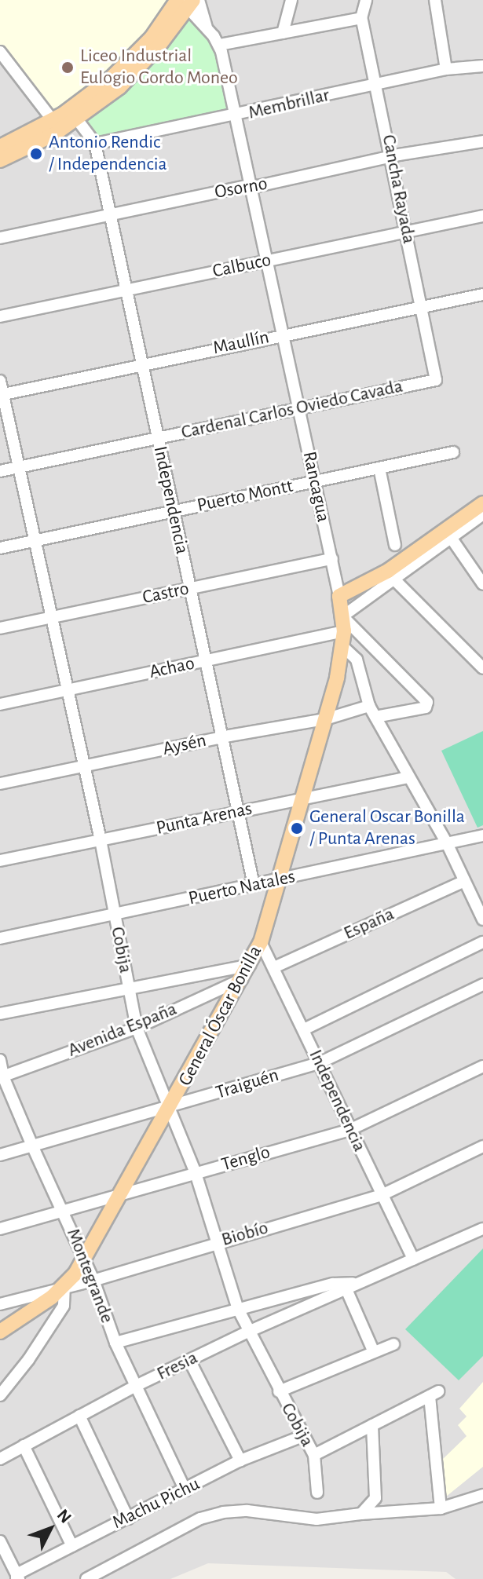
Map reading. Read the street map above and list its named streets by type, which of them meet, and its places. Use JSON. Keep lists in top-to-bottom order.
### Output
{
  "streets": {
    "main road": ["Rancagua", "General Óscar Bonilla"],
    "street": [
      "Membrillar",
      "Osorno",
      "Cancha Rayada",
      "Calbuco",
      "Maullín",
      "Cardenal Carlos Oviedo Cavada",
      "Puerto Montt",
      "Independencia",
      "Castro",
      "Achao",
      "Aysén",
      "Punta Arenas",
      "Puerto Natales",
      "España",
      "Cobija",
      "Avenida España",
      "Traiguén",
      "Tenglo",
      "Biobío",
      "Montegrande",
      "Fresia",
      "Machu Pichu"
    ]
  },
  "crossings": [
    ["Membrillar", "Cancha Rayada"],
    ["Membrillar", "Rancagua"],
    ["Membrillar", "Independencia"],
    ["Osorno", "Cancha Rayada"],
    ["Osorno", "Rancagua"],
    ["Osorno", "Independencia"],
    ["Cancha Rayada", "Calbuco"],
    ["Cancha Rayada", "Maullín"],
    ["Cancha Rayada", "Cardenal Carlos Oviedo Cavada"],
    ["Calbuco", "Rancagua"],
    ["Calbuco", "Independencia"],
    ["Maullín", "Rancagua"],
    ["Maullín", "Independencia"],
    ["Maullín", "Cobija"],
    ["Cardenal Carlos Oviedo Cavada", "Rancagua"],
    ["Cardenal Carlos Oviedo Cavada", "Independencia"],
    ["Cardenal Carlos Oviedo Cavada", "Cobija"],
    ["Rancagua", "Puerto Montt"],
    ["Rancagua", "Castro"],
    ["Rancagua", "Achao"],
    ["Rancagua", "Aysén"],
    ["Rancagua", "Punta Arenas"],
    ["Rancagua", "Puerto Natales"],
    ["Rancagua", "España"],
    ["Rancagua", "General Óscar Bonilla"],
    ["Puerto Montt", "Independencia"],
    ["Puerto Montt", "Cobija"],
    ["Independencia", "Castro"],
    ["Independencia", "Achao"],
    ["Independencia", "Aysén"],
    ["Independencia", "Punta Arenas"],
    ["Independencia", "Puerto Natales"],
    ["Independencia", "España"],
    ["Independencia", "General Óscar Bonilla"],
    ["Independencia", "Traiguén"],
    ["Independencia", "Tenglo"],
    ["Independencia", "Biobío"],
    ["Independencia", "Fresia"],
    ["Castro", "Cobija"],
    ["Achao", "Aysén"],
    ["Achao", "Cobija"],
    ["Achao", "General Óscar Bonilla"],
    ["Aysén", "Cobija"],
    ["Aysén", "General Óscar Bonilla"],
    ["Punta Arenas", "Cobija"],
    ["Punta Arenas", "General Óscar Bonilla"],
    ["Puerto Natales", "Cobija"],
    ["Puerto Natales", "General Óscar Bonilla"],
    ["Cobija", "General Óscar Bonilla"],
    ["Cobija", "Avenida España"],
    ["Cobija", "Traiguén"],
    ["Cobija", "Tenglo"],
    ["Cobija", "Biobío"],
    ["Cobija", "Fresia"],
    ["Cobija", "Machu Pichu"],
    ["General Óscar Bonilla", "Avenida España"],
    ["General Óscar Bonilla", "Traiguén"],
    ["General Óscar Bonilla", "Tenglo"],
    ["General Óscar Bonilla", "Biobío"],
    ["General Óscar Bonilla", "Montegrande"],
    ["Avenida España", "Montegrande"],
    ["Traiguén", "Montegrande"],
    ["Tenglo", "Montegrande"],
    ["Biobío", "Montegrande"],
    ["Montegrande", "Fresia"],
    ["Montegrande", "Machu Pichu"]
  ],
  "places": ["Liceo Industrial Eulogio Gordo Moneo", "Antonio Rendic / Independencia", "General Oscar Bonilla / Punta Arenas"],
  "north": "top right"
}
